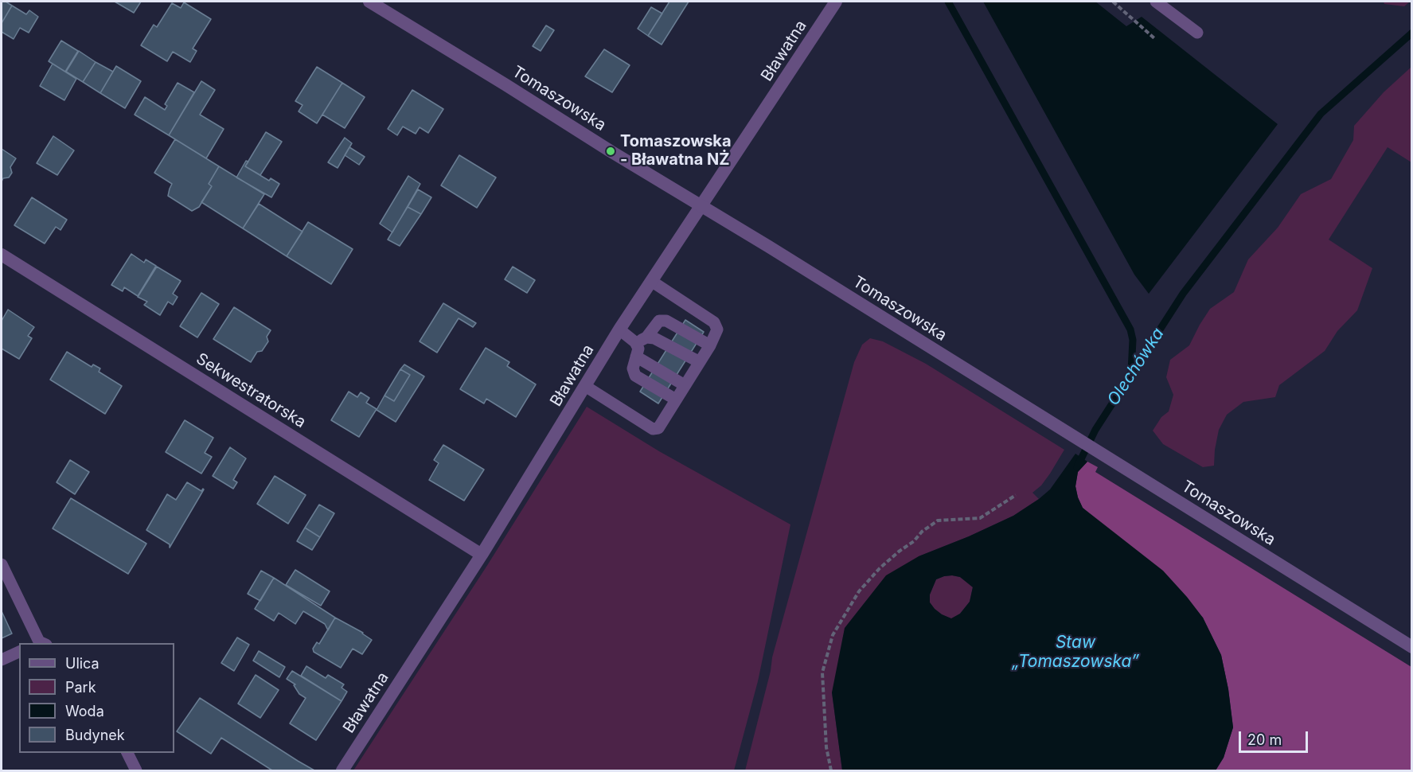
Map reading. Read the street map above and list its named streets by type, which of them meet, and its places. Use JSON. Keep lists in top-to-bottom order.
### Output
{
  "streets": {
    "street": ["Bławatna", "Tomaszowska", "Sekwestratorska"]
  },
  "crossings": [
    ["Bławatna", "Tomaszowska"],
    ["Bławatna", "Sekwestratorska"]
  ],
  "water": ["Olechówka", "Staw „Tomaszowska”"],
  "places": ["Tomaszowska - Bławatna NŻ"],
  "legend": [
    "Ulica",
    "Park",
    "Woda",
    "Budynek"
  ],
  "scale_bar": "20 m"
}
